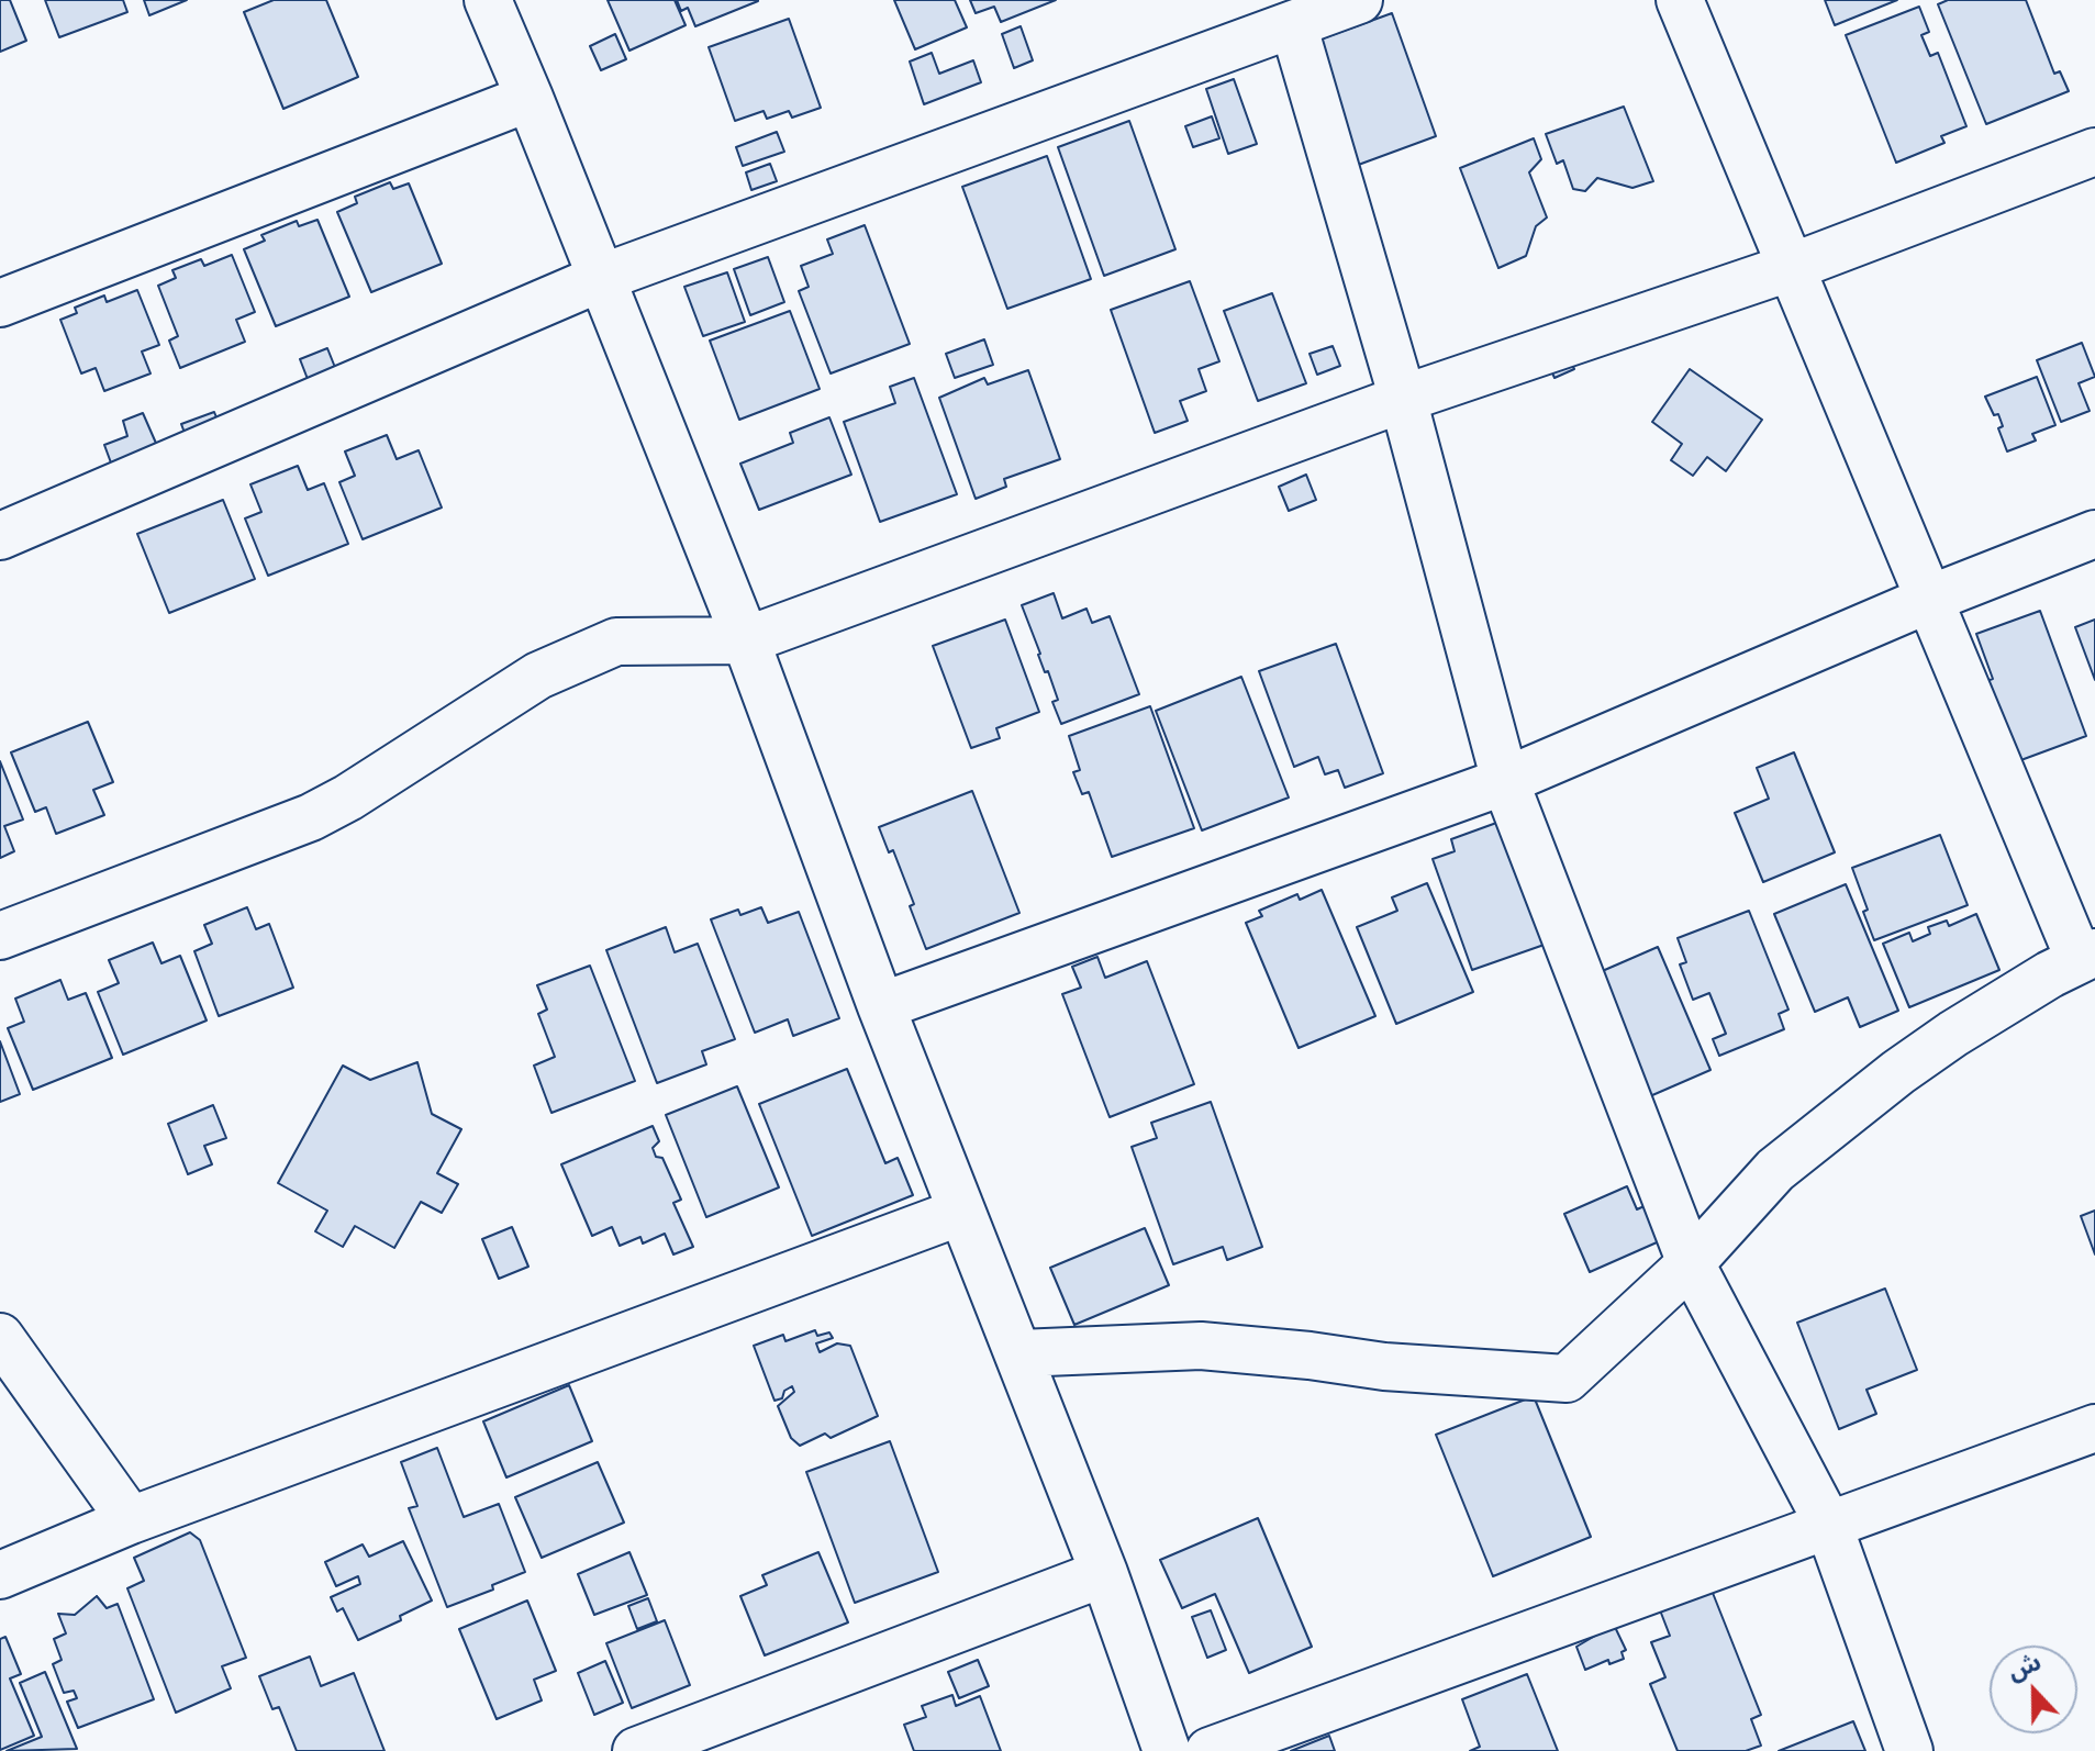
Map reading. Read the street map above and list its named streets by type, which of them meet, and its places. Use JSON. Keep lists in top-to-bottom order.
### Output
{
  "north": "top"
}
